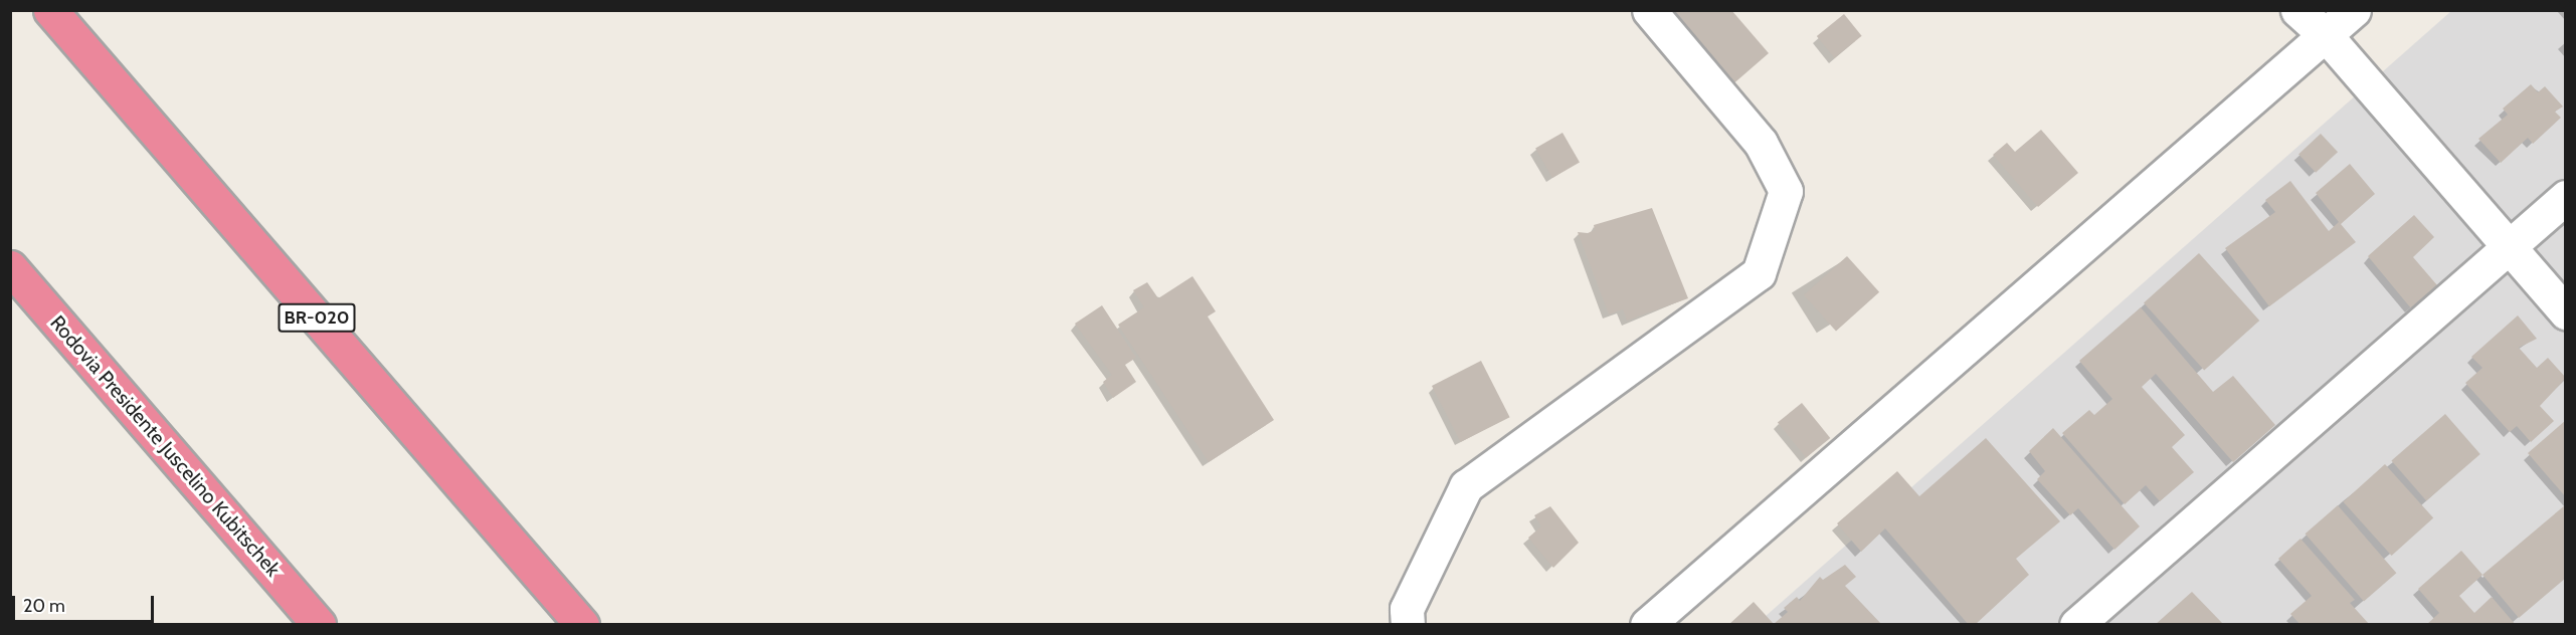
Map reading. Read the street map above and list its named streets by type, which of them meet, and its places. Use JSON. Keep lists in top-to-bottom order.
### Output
{
  "streets": {
    "highway": ["BR-020", "Rodovia Presidente Juscelino Kubitschek"]
  },
  "scale_bar": "20 m"
}
